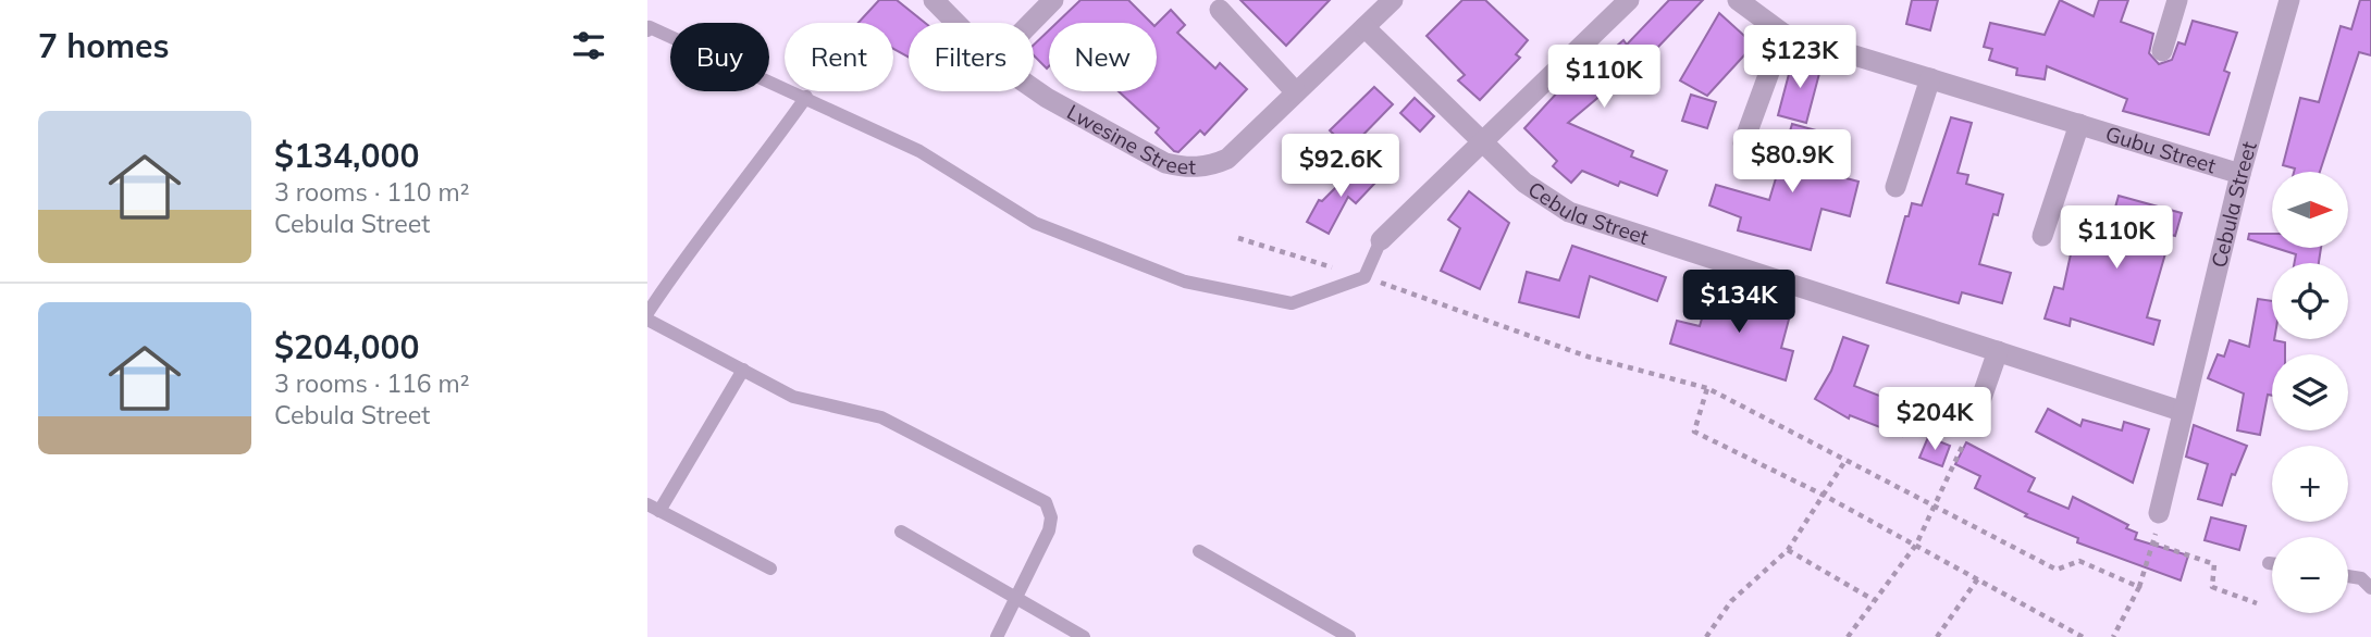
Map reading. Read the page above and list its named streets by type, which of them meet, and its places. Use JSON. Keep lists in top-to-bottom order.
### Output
{
  "streets": {
    "street": ["Lwesine Street", "Gubu Street", "Cebula Street"]
  },
  "crossings": [
    ["Lwesine Street", "Cebula Street"],
    ["Gubu Street", "Cebula Street"]
  ],
  "north": "right",
  "page": {
    "heading": "7 homes",
    "chip": [
      "Buy",
      "Rent",
      "Filters",
      "New"
    ],
    "price": [
      "$123K",
      "$110K",
      "$80.9K",
      "$92.6K",
      "$110K",
      "$134K",
      "$204K"
    ],
    "list": [
      {
        "name": "$134,000",
        "note": "3 rooms · 110 m² · Cebula Street"
      },
      {
        "name": "$204,000",
        "note": "3 rooms · 116 m² · Cebula Street"
      }
    ],
    "map_buttons": ["+", "−"]
  }
}
